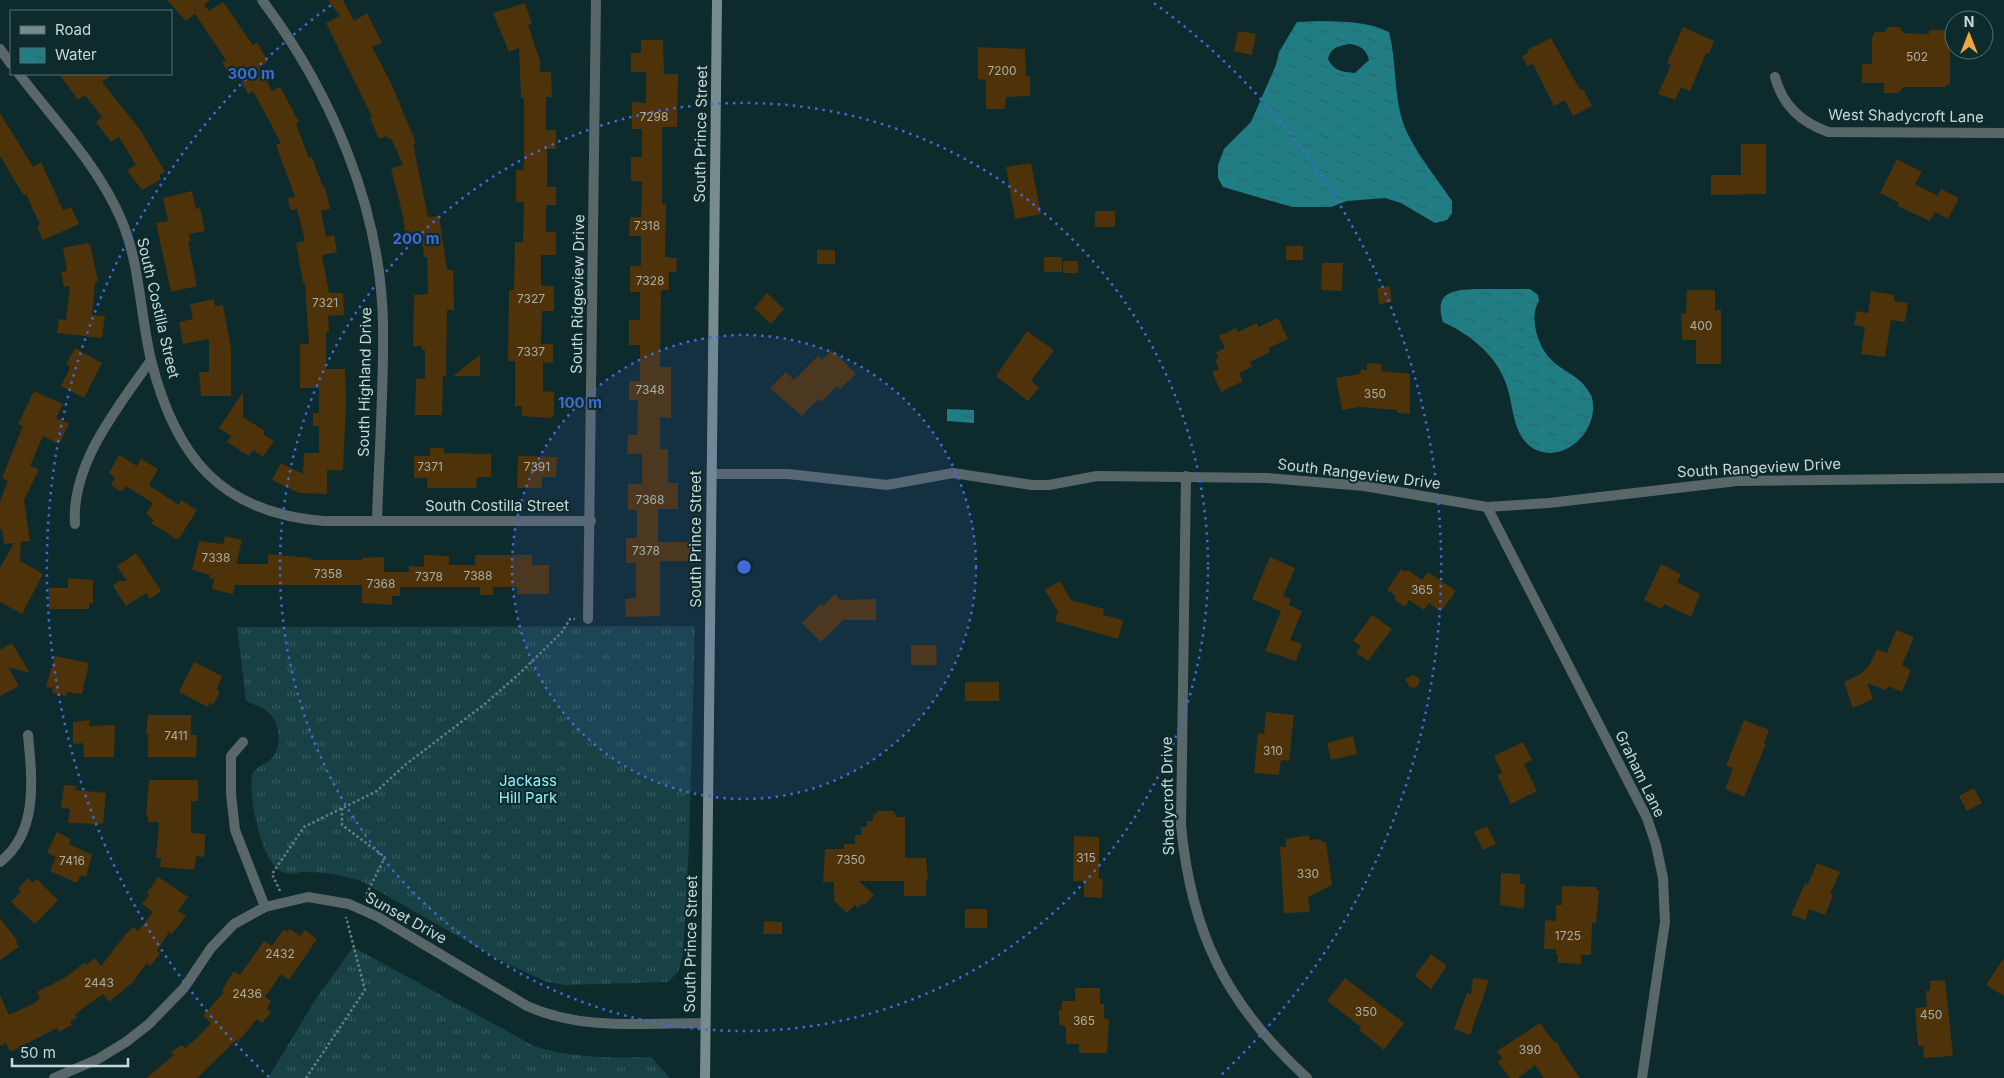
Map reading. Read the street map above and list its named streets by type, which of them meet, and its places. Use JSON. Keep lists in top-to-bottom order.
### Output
{
  "streets": {
    "street": [
      "West Shadycroft Lane",
      "South Prince Street",
      "South Ridgeview Drive",
      "South Costilla Street",
      "South Highland Drive",
      "South Rangeview Drive",
      "Graham Lane",
      "Shadycroft Drive",
      "Sunset Drive"
    ]
  },
  "crossings": [
    ["South Prince Street", "South Rangeview Drive"],
    ["South Prince Street", "Sunset Drive"],
    ["South Ridgeview Drive", "South Costilla Street"],
    ["South Costilla Street", "South Highland Drive"],
    ["South Rangeview Drive", "Graham Lane"],
    ["South Rangeview Drive", "Shadycroft Drive"]
  ],
  "parks": ["Jackass Hill Park"],
  "house_numbers": [
    "502",
    "7200",
    "7298",
    "7318",
    "7328",
    "7327",
    "7321",
    "400",
    "7337",
    "7348",
    "350",
    "7371",
    "7391",
    "7368",
    "7378",
    "7338",
    "7358",
    "7388",
    "7378",
    "7368",
    "365",
    "7411",
    "310",
    "315",
    "7350",
    "7416",
    "330",
    "1725",
    "2432",
    "2443",
    "2436",
    "350",
    "450",
    "365",
    "390"
  ],
  "legend": ["Road", "Water"],
  "scale_bar": "50 m",
  "north": "top",
  "rings": ["300 m", "200 m", "100 m"]
}
